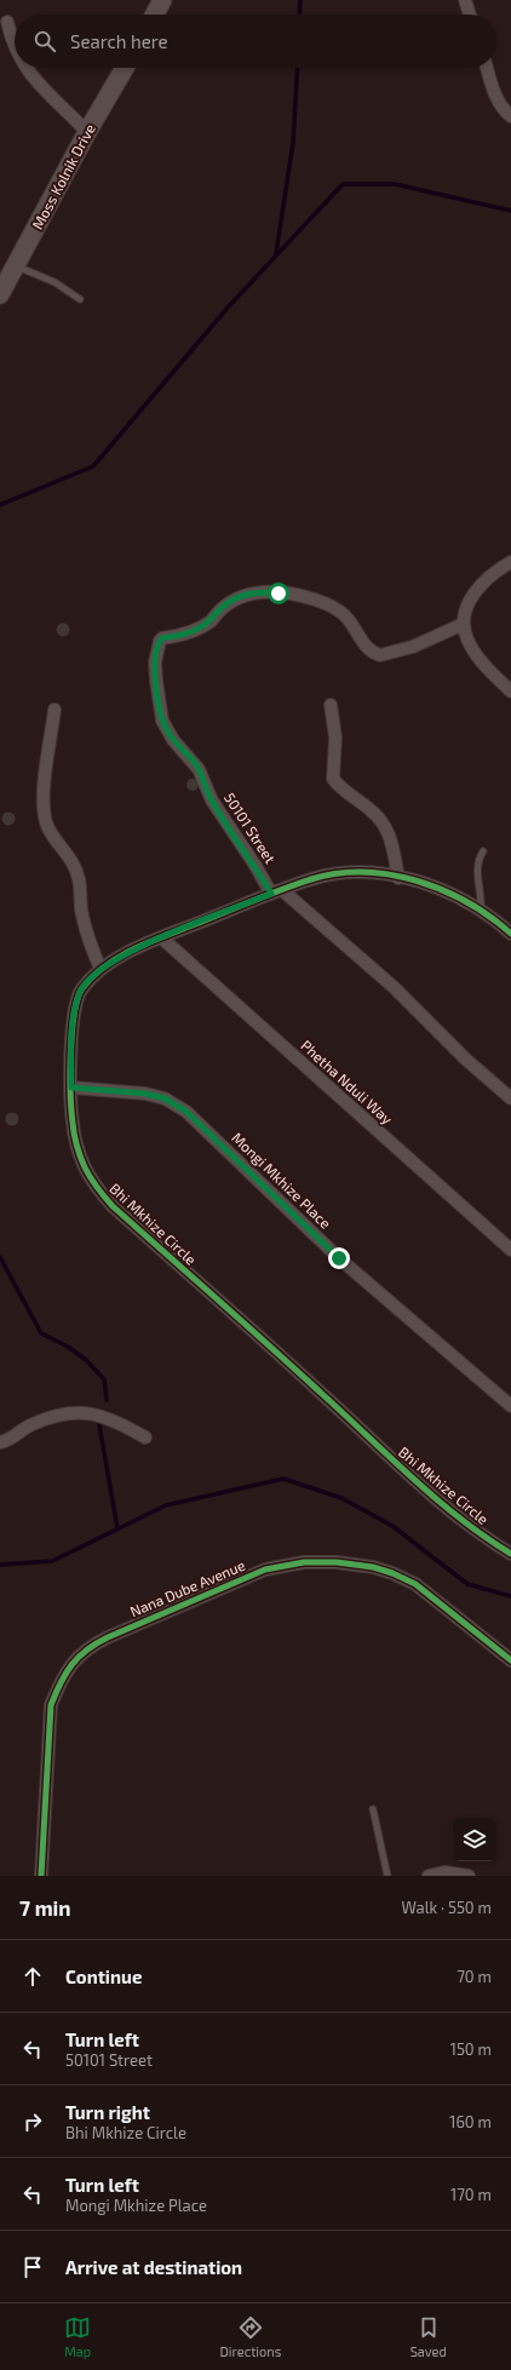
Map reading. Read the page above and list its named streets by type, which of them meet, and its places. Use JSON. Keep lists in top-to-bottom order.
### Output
{
  "streets": {
    "main road": ["Moss Kolnik Drive"],
    "street": [
      "50101 Street",
      "Phetha Nduli Way",
      "Mongi Mkhize Place",
      "Bhi Mkhize Circle",
      "Nana Dube Avenue"
    ]
  },
  "crossings": [
    ["50101 Street", "Bhi Mkhize Circle"],
    ["Phetha Nduli Way", "Bhi Mkhize Circle"],
    ["Mongi Mkhize Place", "Bhi Mkhize Circle"]
  ],
  "page": {
    "search": "Search here",
    "heading": ["7 min", "Walk · 550 m"],
    "list": [
      ["Continue", "70 m"],
      ["Turn left", "50101 Street", "150 m"],
      ["Turn right", "Bhi Mkhize Circle", "160 m"],
      ["Turn left", "Mongi Mkhize Place", "170 m"],
      "Arrive at destination"
    ],
    "nav": ["Map", "Directions", "Saved"]
  }
}
